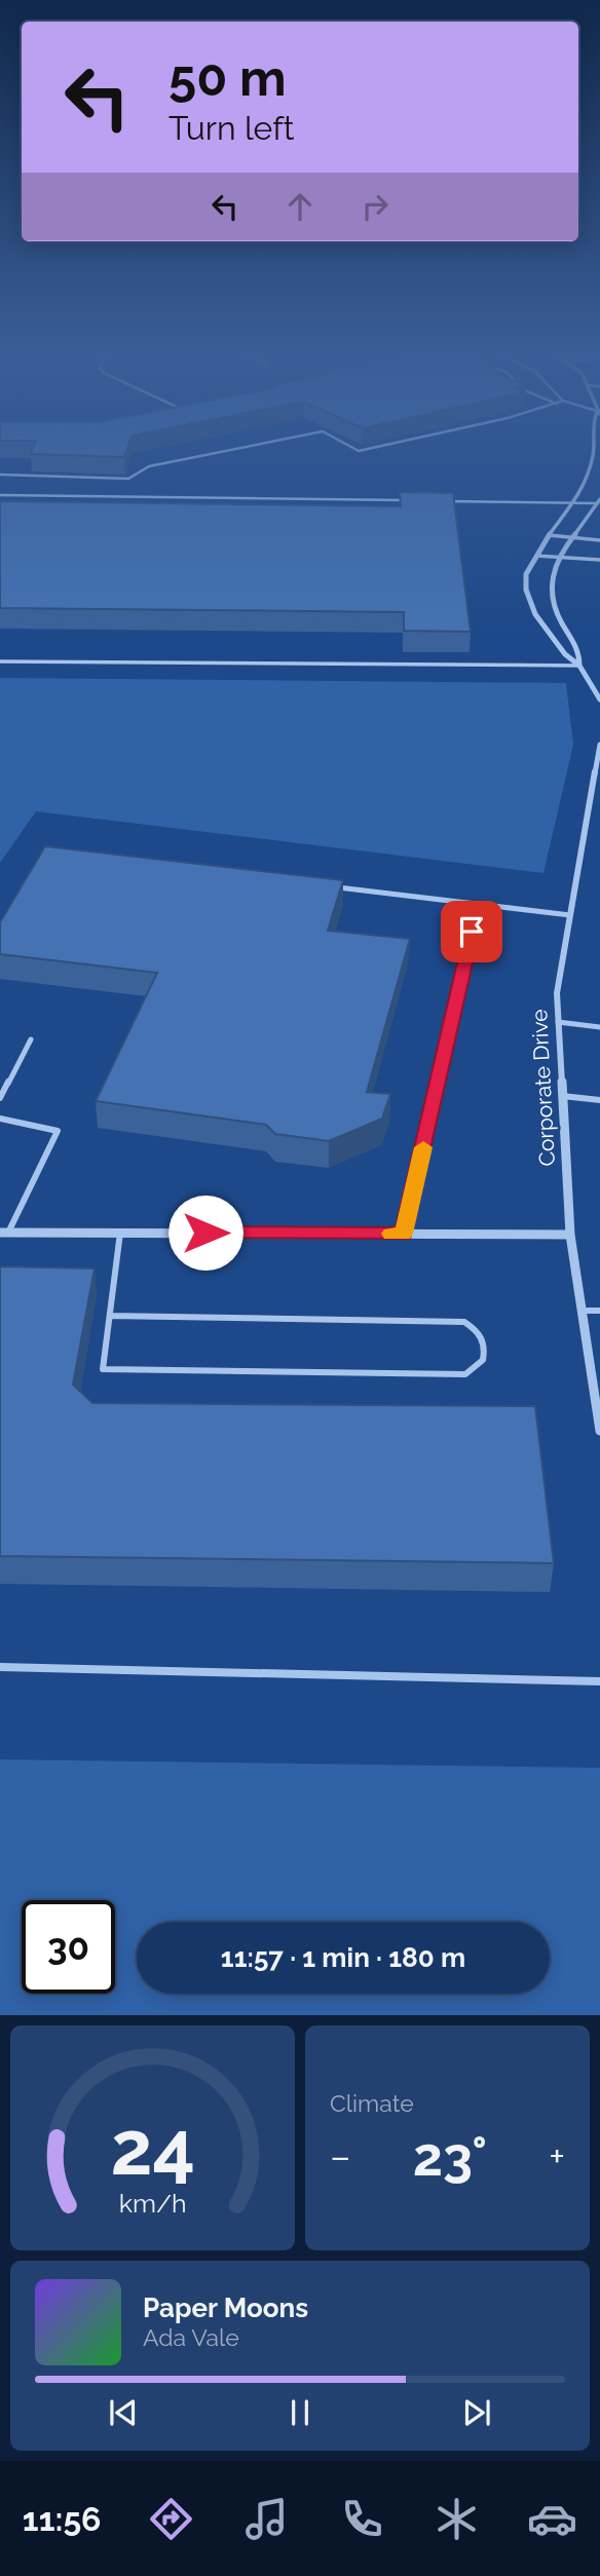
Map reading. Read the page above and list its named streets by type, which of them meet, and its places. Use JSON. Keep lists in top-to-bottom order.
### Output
{
  "streets": {
    "street": ["Corporate Drive"]
  },
  "page": {
    "turn": ["50 m", "Turn left"],
    "limit": "30",
    "trip": "11:57 · 1 min · 180 m",
    "tile": "Climate",
    "heat": ["−", "23°", "+"],
    "song": ["Paper Moons", "Ada Vale"],
    "tabs": "11:56",
    "gauge": ["24", "km/h"]
  }
}
